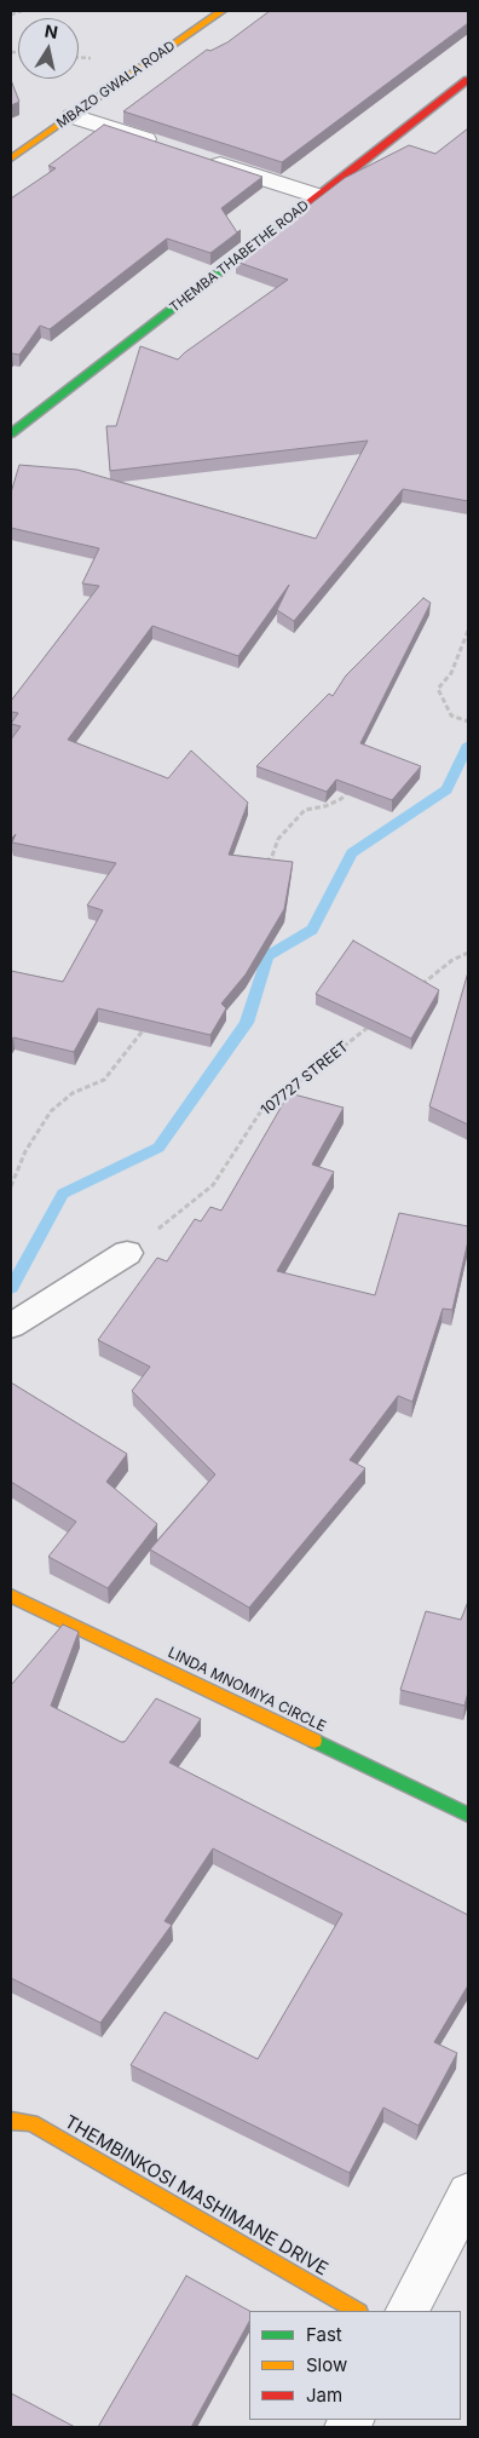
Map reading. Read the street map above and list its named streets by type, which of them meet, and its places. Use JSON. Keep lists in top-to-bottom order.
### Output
{
  "streets": {
    "street": [
      "MBAZO GWALA ROAD",
      "THEMBA THABETHE ROAD",
      "LINDA MNOMIYA CIRCLE",
      "THEMBINKOSI MASHIMANE DRIVE"
    ],
    "path": ["107727 STREET"]
  },
  "legend": ["Fast", "Slow", "Jam"],
  "north": "top"
}
